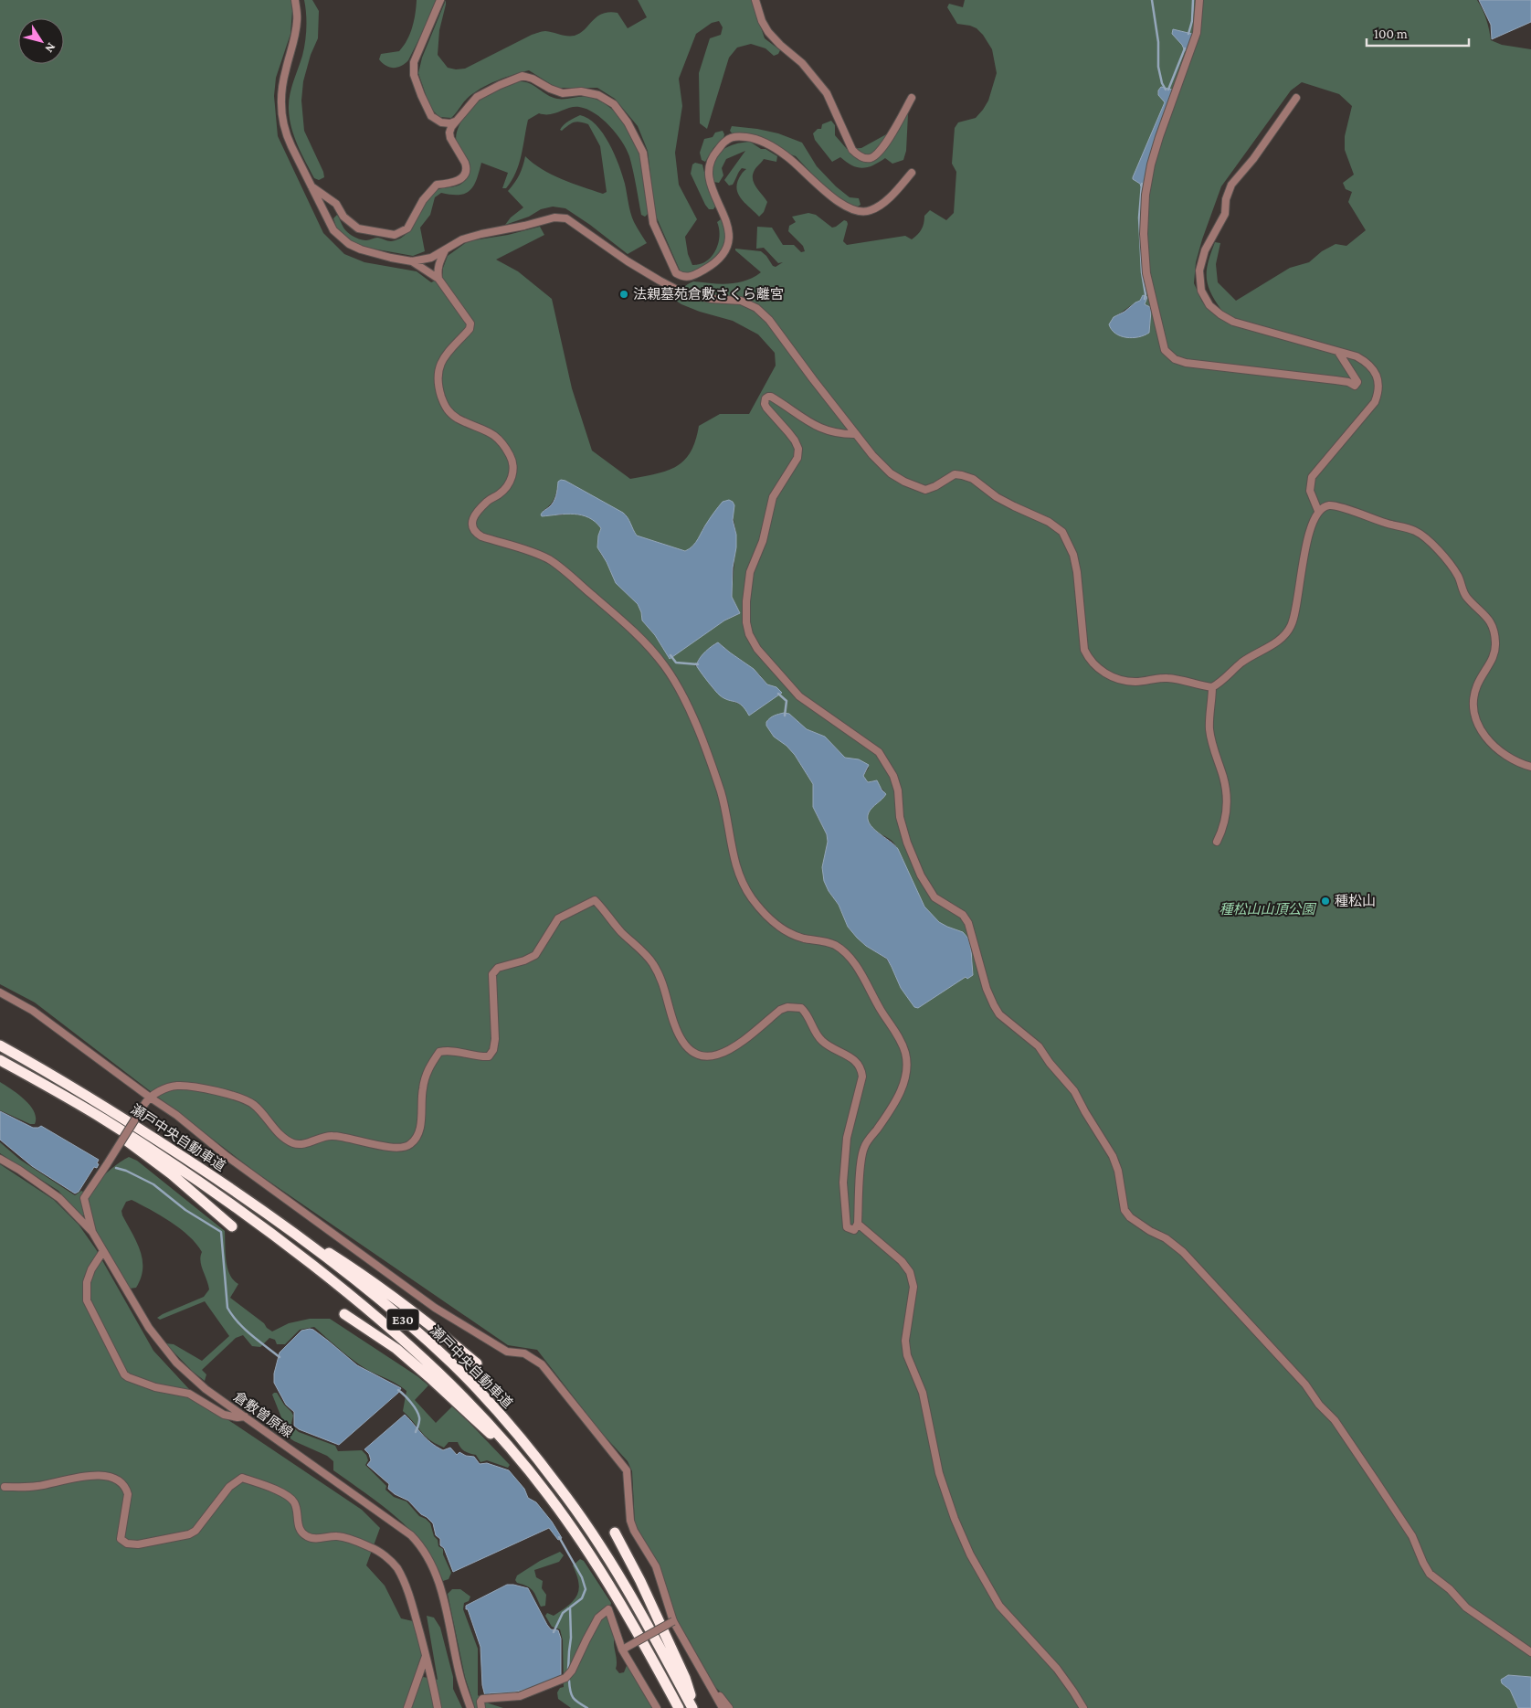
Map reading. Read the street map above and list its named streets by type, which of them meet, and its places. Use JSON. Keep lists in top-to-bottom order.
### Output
{
  "streets": {
    "highway": ["瀬戸中央自動車道", "E30"],
    "street": ["倉敷曽原線"]
  },
  "parks": ["種松山山頂公園"],
  "places": ["法親墓苑倉敷さくら離宮", "種松山"],
  "scale_bar": "100 m",
  "north": "bottom right"
}
